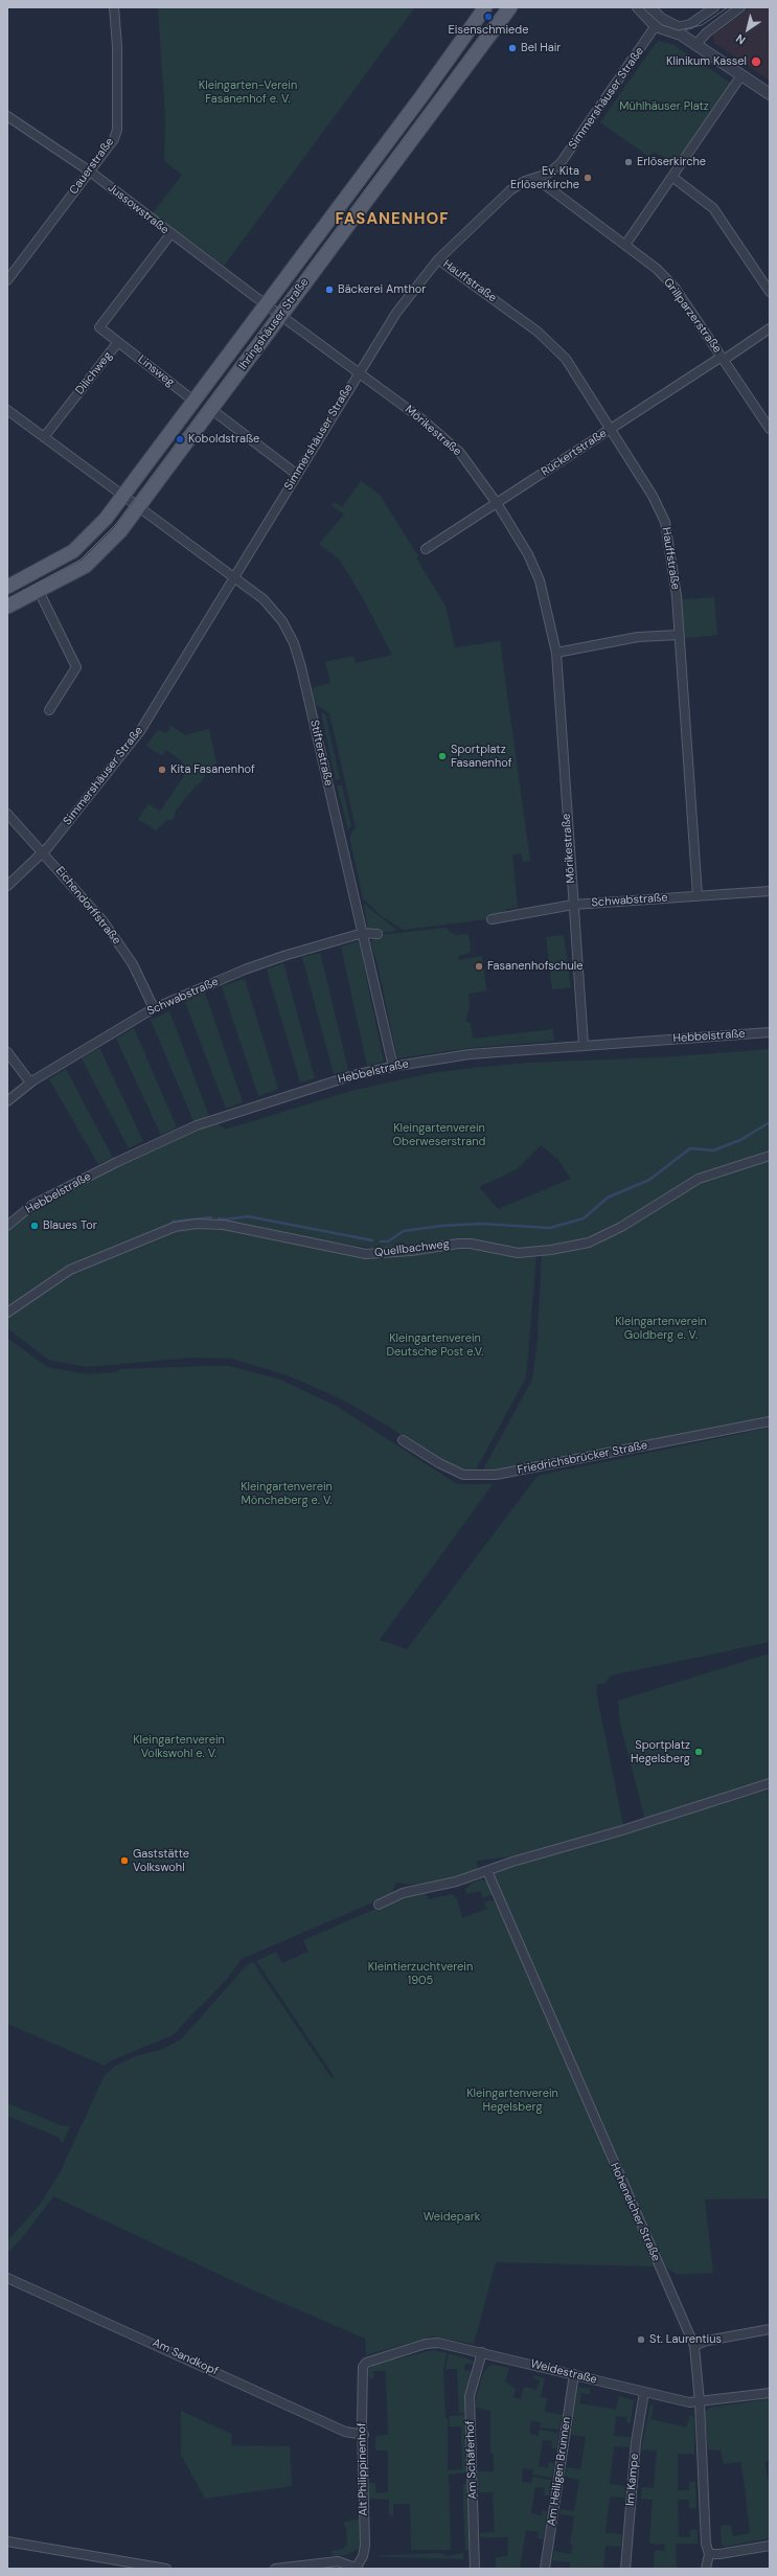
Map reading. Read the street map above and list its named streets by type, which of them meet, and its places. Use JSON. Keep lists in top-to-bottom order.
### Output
{
  "streets": {
    "main road": ["Ihringshäuser Straße"],
    "street": [
      "Simmershäuser Straße",
      "Cauerstraße",
      "Jussowstraße",
      "Hauffstraße",
      "Grillparzerstraße",
      "Linsweg",
      "Dilichweg",
      "Mörikestraße",
      "Rückertstraße",
      "Stifterstraße",
      "Schwabstraße",
      "Eichendorffstraße",
      "Hebbelstraße",
      "Quellbachweg",
      "Friedrichsbrücker Straße",
      "Hoheneicher Straße",
      "Am Sandkopf",
      "Weidestraße",
      "Am Schäferhof",
      "Alt Philippinenhof",
      "Am Heiligen Brunnen",
      "Im Kampe"
    ]
  },
  "crossings": [
    ["Simmershäuser Straße", "Hauffstraße"],
    ["Simmershäuser Straße", "Grillparzerstraße"],
    ["Simmershäuser Straße", "Mörikestraße"],
    ["Simmershäuser Straße", "Stifterstraße"],
    ["Simmershäuser Straße", "Eichendorffstraße"],
    ["Cauerstraße", "Jussowstraße"],
    ["Jussowstraße", "Ihringshäuser Straße"],
    ["Jussowstraße", "Dilichweg"],
    ["Jussowstraße", "Mörikestraße"],
    ["Hauffstraße", "Rückertstraße"],
    ["Hauffstraße", "Schwabstraße"],
    ["Grillparzerstraße", "Rückertstraße"],
    ["Ihringshäuser Straße", "Linsweg"],
    ["Ihringshäuser Straße", "Mörikestraße"],
    ["Ihringshäuser Straße", "Stifterstraße"],
    ["Linsweg", "Dilichweg"],
    ["Mörikestraße", "Rückertstraße"],
    ["Mörikestraße", "Schwabstraße"],
    ["Mörikestraße", "Hebbelstraße"],
    ["Stifterstraße", "Schwabstraße"],
    ["Stifterstraße", "Hebbelstraße"],
    ["Schwabstraße", "Eichendorffstraße"],
    ["Hoheneicher Straße", "Weidestraße"],
    ["Am Sandkopf", "Alt Philippinenhof"],
    ["Weidestraße", "Am Schäferhof"],
    ["Weidestraße", "Alt Philippinenhof"],
    ["Weidestraße", "Am Heiligen Brunnen"],
    ["Weidestraße", "Im Kampe"]
  ],
  "districts": ["FASANENHOF"],
  "parks": [
    "Kleingarten-Verein Fasanenhof e. V.",
    "Mühlhäuser Platz",
    "Kleingartenverein Oberweserstrand",
    "Kleingartenverein Goldberg e. V.",
    "Kleingartenverein Deutsche Post e.V.",
    "Kleingartenverein Möncheberg e. V.",
    "Kleingartenverein Volkswohl e. V.",
    "Kleintierzuchtverein 1905",
    "Kleingartenverein Hegelsberg",
    "Weidepark"
  ],
  "places": [
    "Eisenschmiede",
    "Bel Hair",
    "Klinikum Kassel",
    "Erlöserkirche",
    "Ev. Kita Erlöserkirche",
    "Bäckerei Amthor",
    "Koboldstraße",
    "Sportplatz Fasanenhof",
    "Kita Fasanenhof",
    "Fasanenhofschule",
    "Blaues Tor",
    "Sportplatz Hegelsberg",
    "Gaststätte Volkswohl",
    "St. Laurentius"
  ],
  "north": "bottom left"
}
